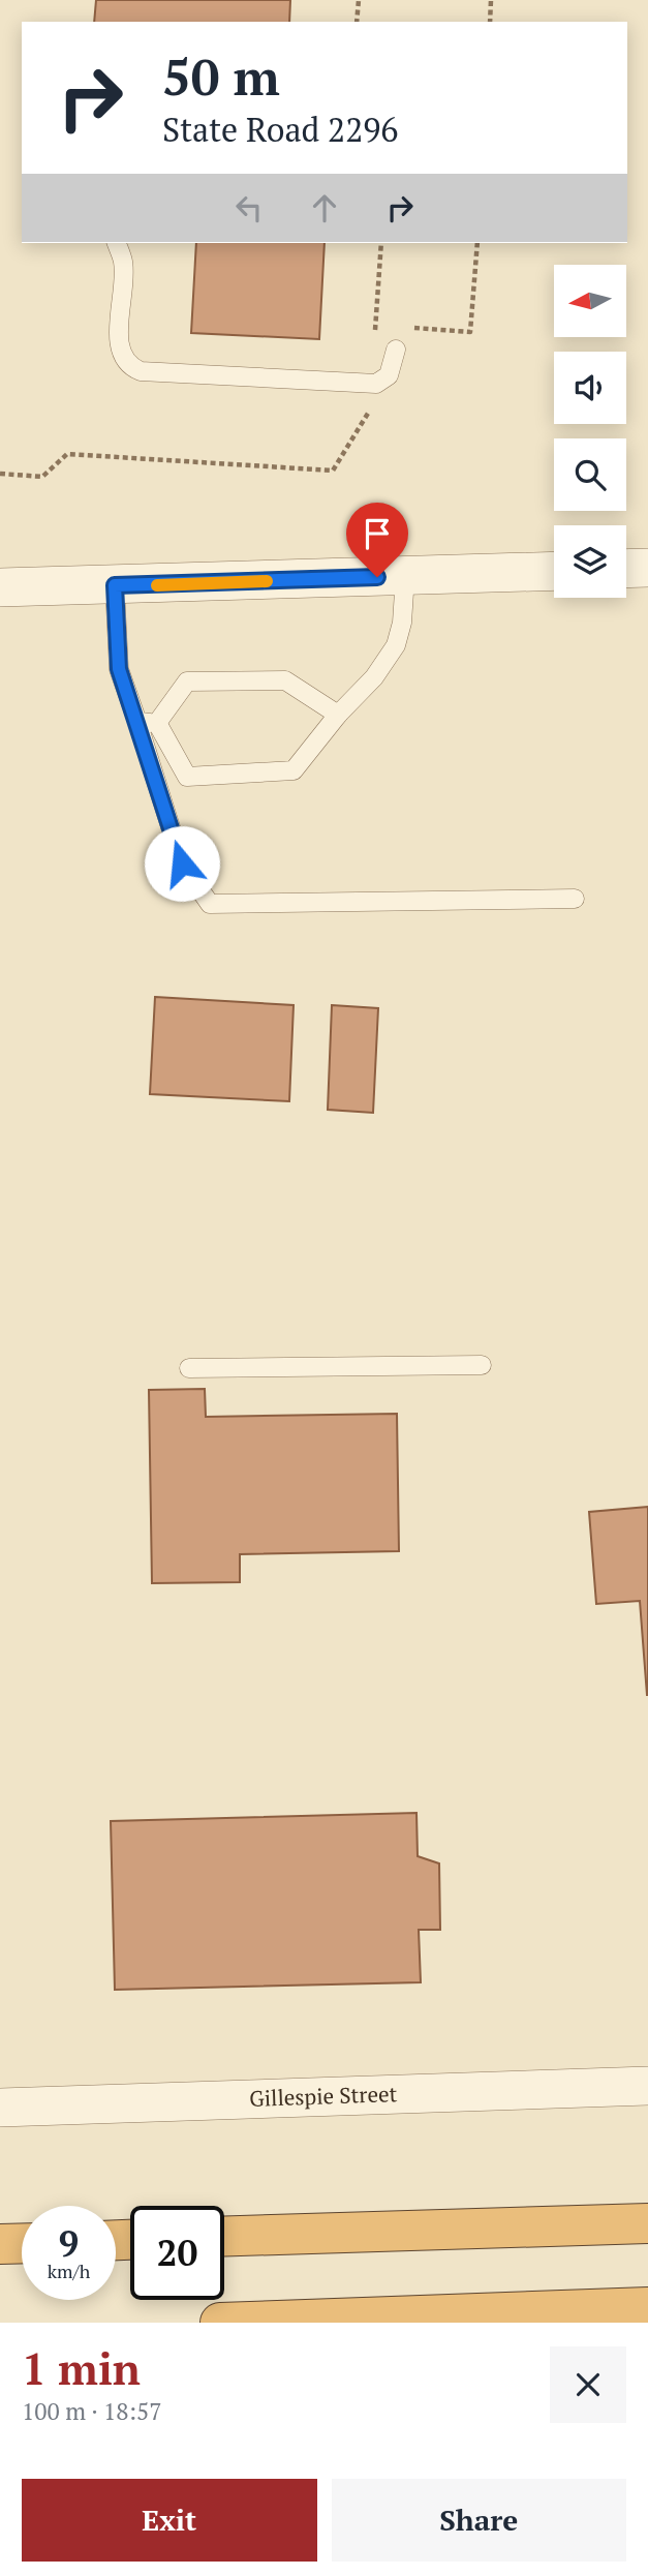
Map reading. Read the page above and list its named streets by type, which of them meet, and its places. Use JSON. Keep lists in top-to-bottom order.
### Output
{
  "streets": {
    "street": ["Gillespie Street"]
  },
  "north": "left",
  "page": {
    "turn": ["50 m", "State Road 2296"],
    "speed": "9 km/h",
    "limit": "20",
    "heading": ["1 min", "100 m · 18:57"],
    "buttons": ["Exit", "Share"]
  }
}
